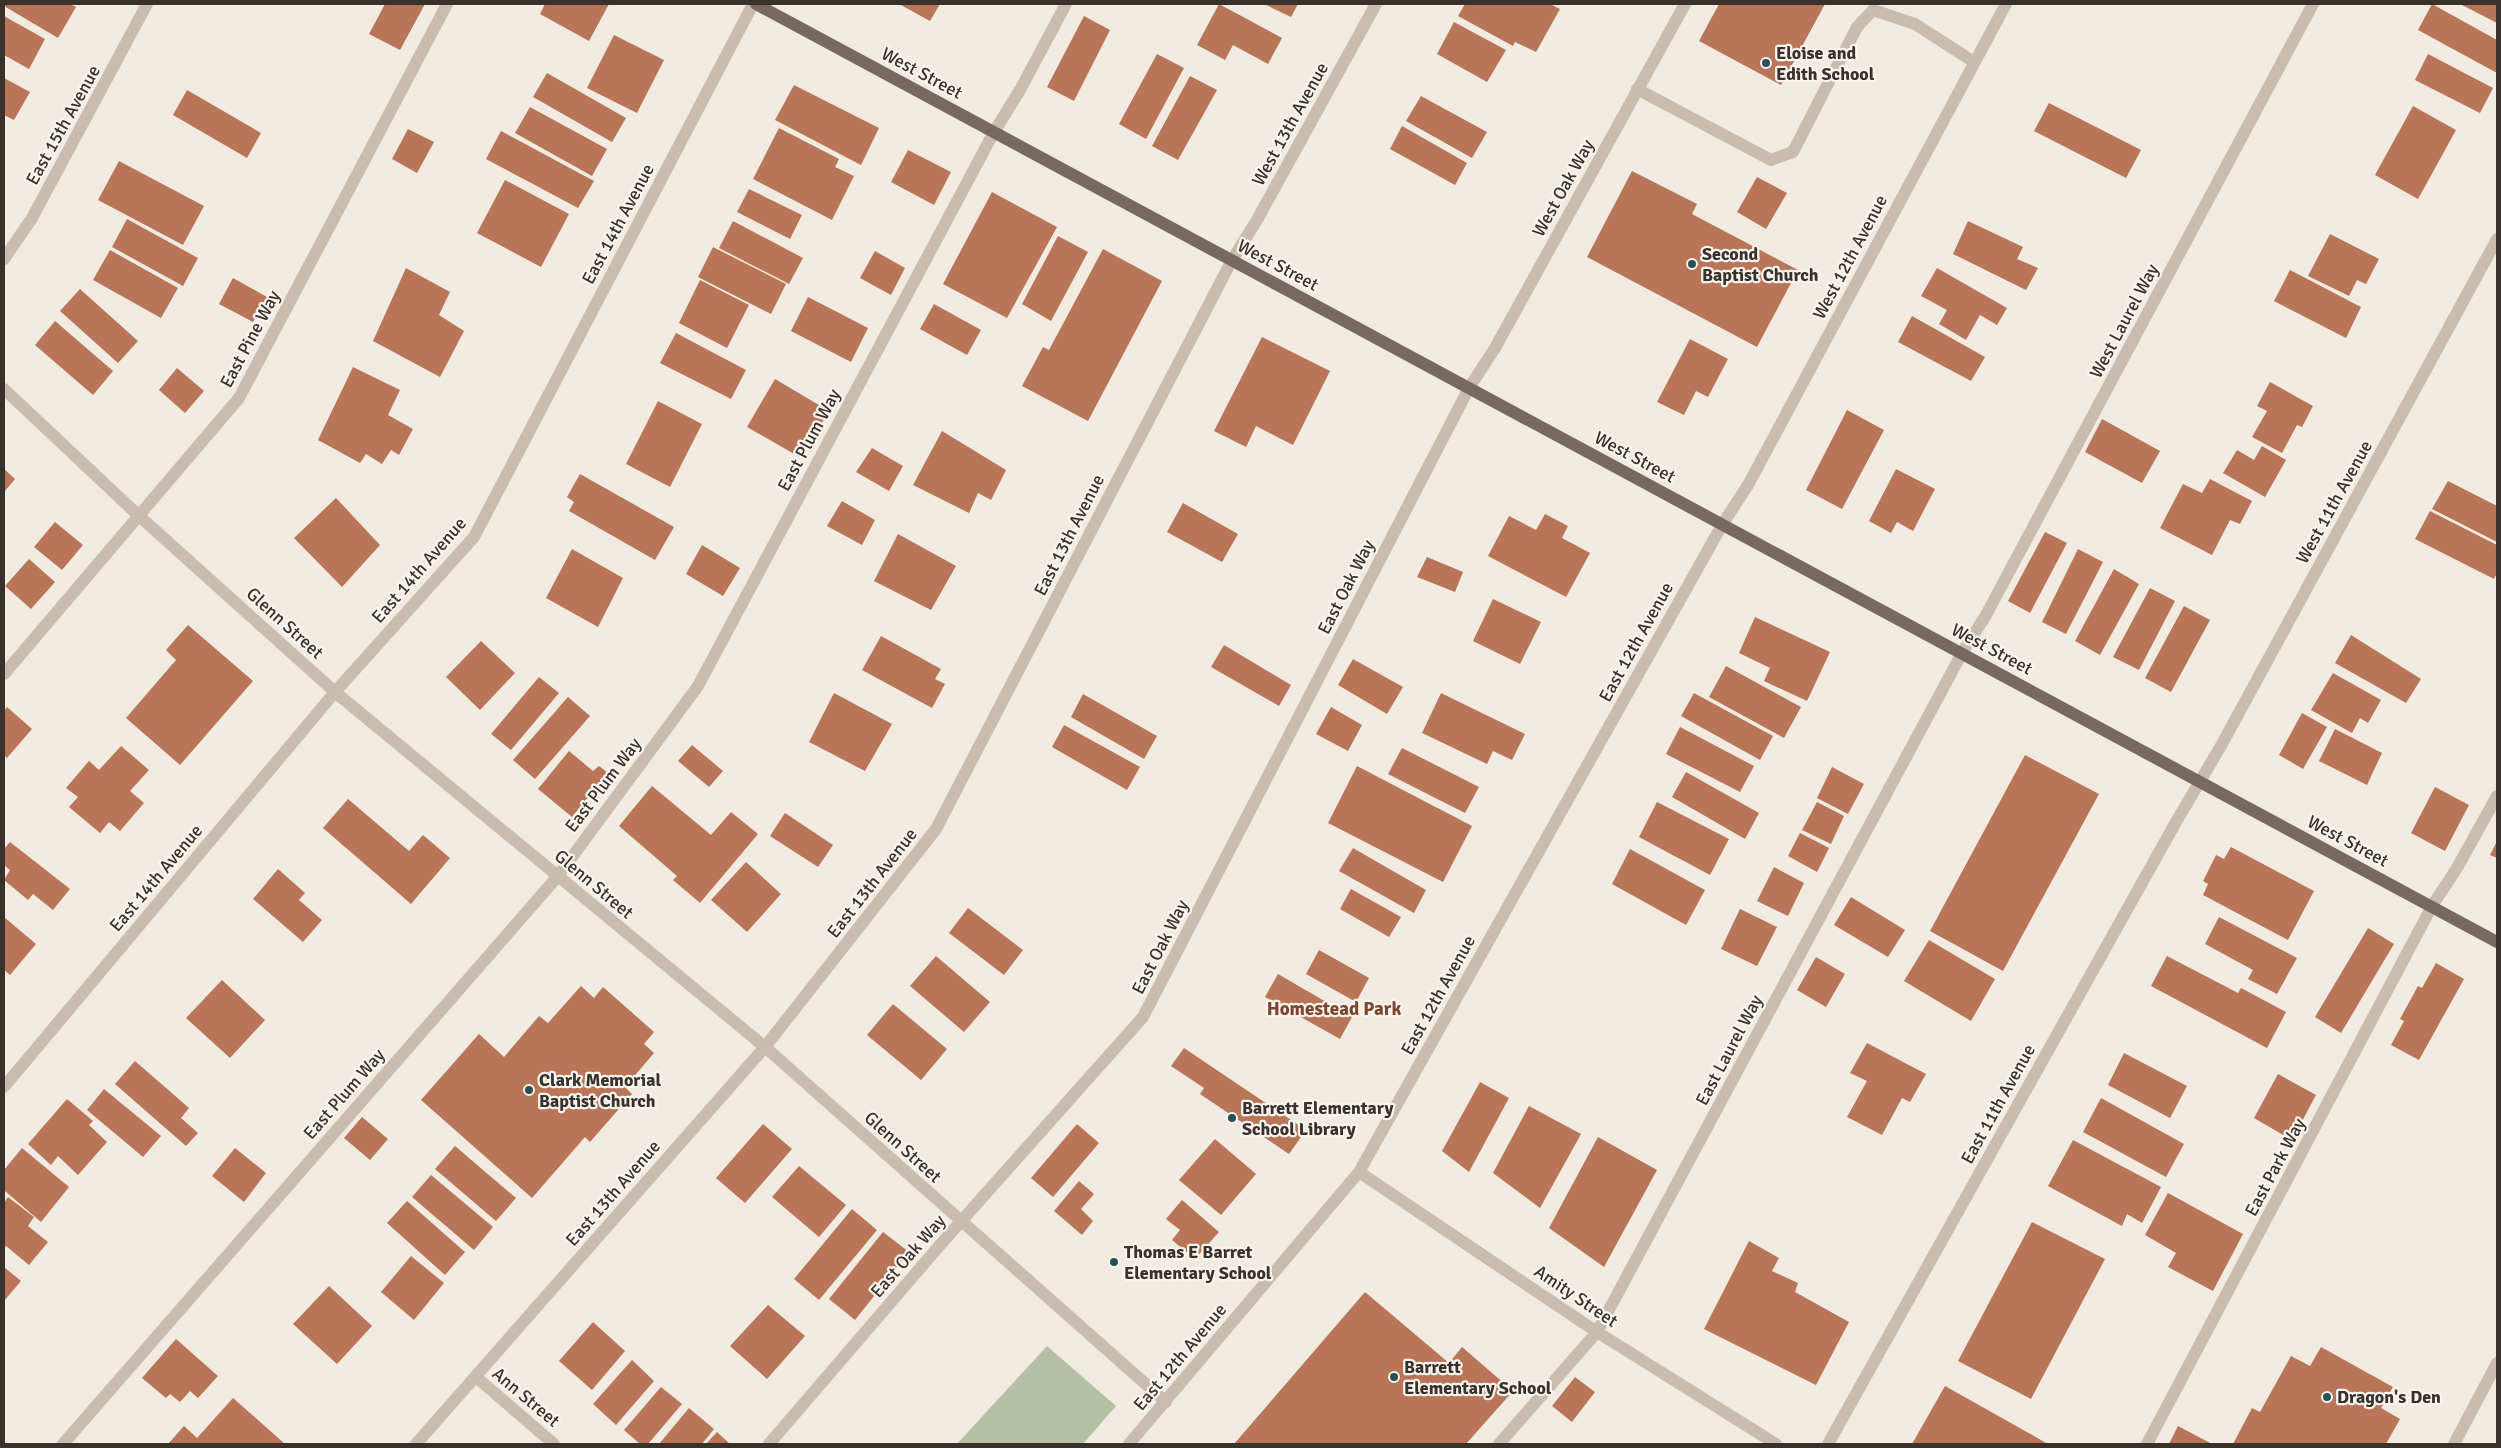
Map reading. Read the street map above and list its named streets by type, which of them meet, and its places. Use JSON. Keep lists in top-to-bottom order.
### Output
{
  "streets": {
    "main road": ["West Street"],
    "street": [
      "West 13th Avenue",
      "East 15th Avenue",
      "West Oak Way",
      "East 14th Avenue",
      "West 12th Avenue",
      "West Laurel Way",
      "East Pine Way",
      "East Plum Way",
      "West 11th Avenue",
      "East 13th Avenue",
      "East Oak Way",
      "Glenn Street",
      "East 12th Avenue",
      "East Laurel Way",
      "East 11th Avenue",
      "East Park Way",
      "Amity Street",
      "Ann Street"
    ]
  },
  "crossings": [
    ["West Street", "West 13th Avenue"],
    ["West Street", "West Oak Way"],
    ["West Street", "East 14th Avenue"],
    ["West Street", "West 12th Avenue"],
    ["West Street", "West Laurel Way"],
    ["West Street", "East Plum Way"],
    ["West Street", "West 11th Avenue"],
    ["West Street", "East 13th Avenue"],
    ["West Street", "East Oak Way"],
    ["West Street", "East 12th Avenue"],
    ["West Street", "East Laurel Way"],
    ["West Street", "East 11th Avenue"],
    ["West Street", "East Park Way"],
    ["West 13th Avenue", "East 13th Avenue"],
    ["West Oak Way", "East Oak Way"],
    ["East 14th Avenue", "Glenn Street"],
    ["West 12th Avenue", "East 12th Avenue"],
    ["West Laurel Way", "East Laurel Way"],
    ["East Pine Way", "Glenn Street"],
    ["East Plum Way", "Glenn Street"],
    ["West 11th Avenue", "East 11th Avenue"],
    ["East 13th Avenue", "Glenn Street"],
    ["East 13th Avenue", "Ann Street"],
    ["East Oak Way", "Glenn Street"],
    ["Glenn Street", "East 12th Avenue"],
    ["East 12th Avenue", "Amity Street"],
    ["East Laurel Way", "Amity Street"]
  ],
  "districts": ["Homestead Park"],
  "places": [
    "Eloise and Edith School",
    "Second Baptist Church",
    "Clark Memorial Baptist Church",
    "Barrett Elementary School Library",
    "Thomas E Barret Elementary School",
    "Barrett Elementary School",
    "Dragon's Den"
  ]
}
